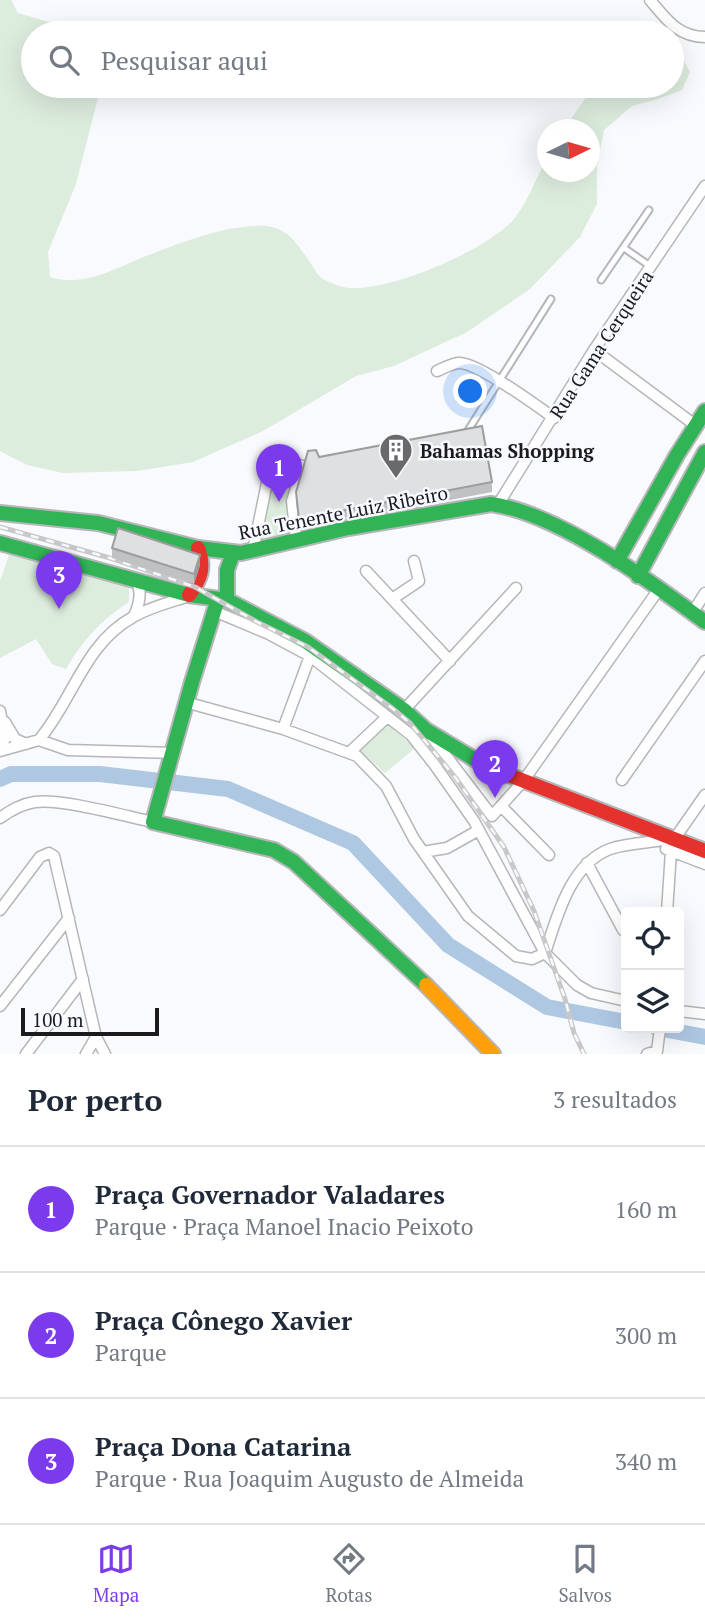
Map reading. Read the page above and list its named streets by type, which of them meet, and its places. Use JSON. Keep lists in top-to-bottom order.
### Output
{
  "streets": {
    "main road": ["Rua Tenente Luiz Ribeiro"],
    "street": ["Rua Gama Cerqueira"]
  },
  "crossings": [
    ["Rua Gama Cerqueira", "Rua Tenente Luiz Ribeiro"]
  ],
  "places": {
    "building": ["Bahamas Shopping"]
  },
  "scale_bar": "100 m",
  "north": "right",
  "page": {
    "search": "Pesquisar aqui",
    "pins": ["1", "3", "2"],
    "scale": "100 m",
    "heading": ["Por perto", "3 resultados"],
    "list": [
      {
        "mark": "1",
        "name": "Praça Governador Valadares",
        "note": "Parque · Praça Manoel Inacio Peixoto",
        "value": "160 m"
      },
      {
        "mark": "2",
        "name": "Praça Cônego Xavier",
        "note": "Parque",
        "value": "300 m"
      },
      {
        "mark": "3",
        "name": "Praça Dona Catarina",
        "note": "Parque · Rua Joaquim Augusto de Almeida",
        "value": "340 m"
      }
    ],
    "nav": ["Mapa", "Rotas", "Salvos"]
  }
}
